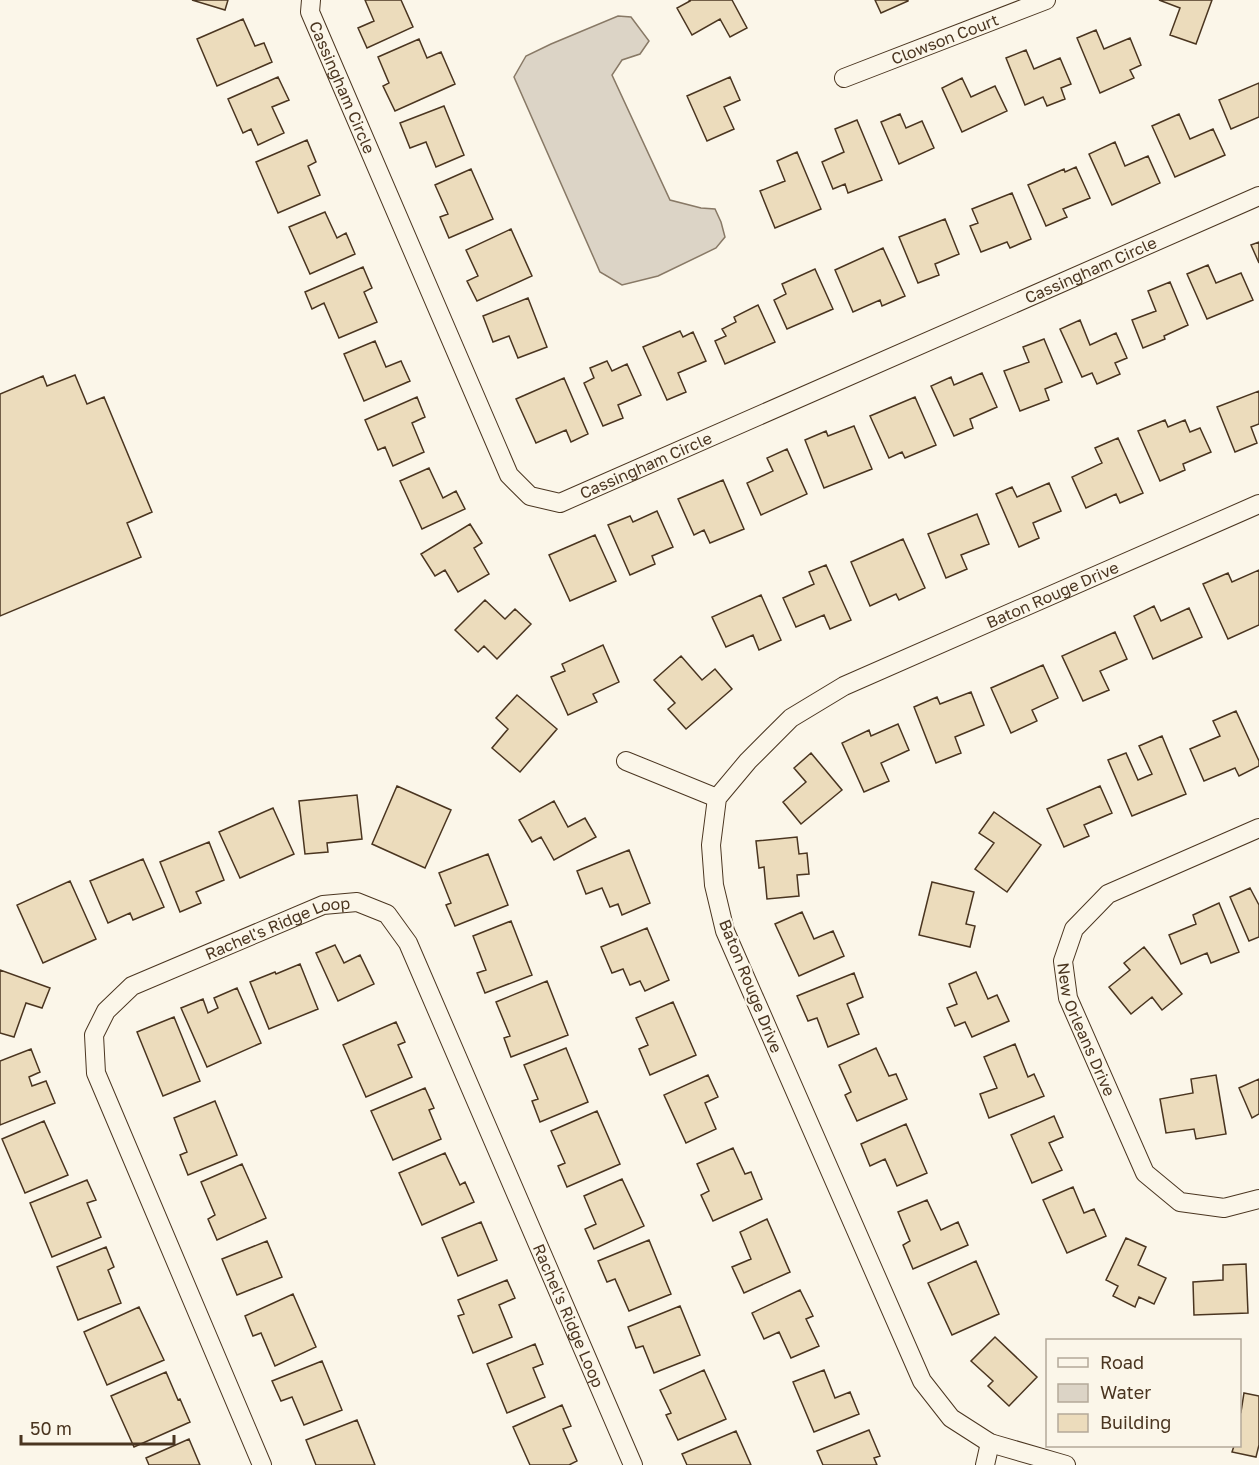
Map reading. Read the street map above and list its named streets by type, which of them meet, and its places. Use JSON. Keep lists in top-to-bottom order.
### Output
{
  "streets": {
    "street": [
      "Clowson Court",
      "Cassingham Circle",
      "Baton Rouge Drive",
      "Rachel's Ridge Loop",
      "New Orleans Drive"
    ]
  },
  "legend": ["Road", "Water", "Building"],
  "scale_bar": "50 m"
}
